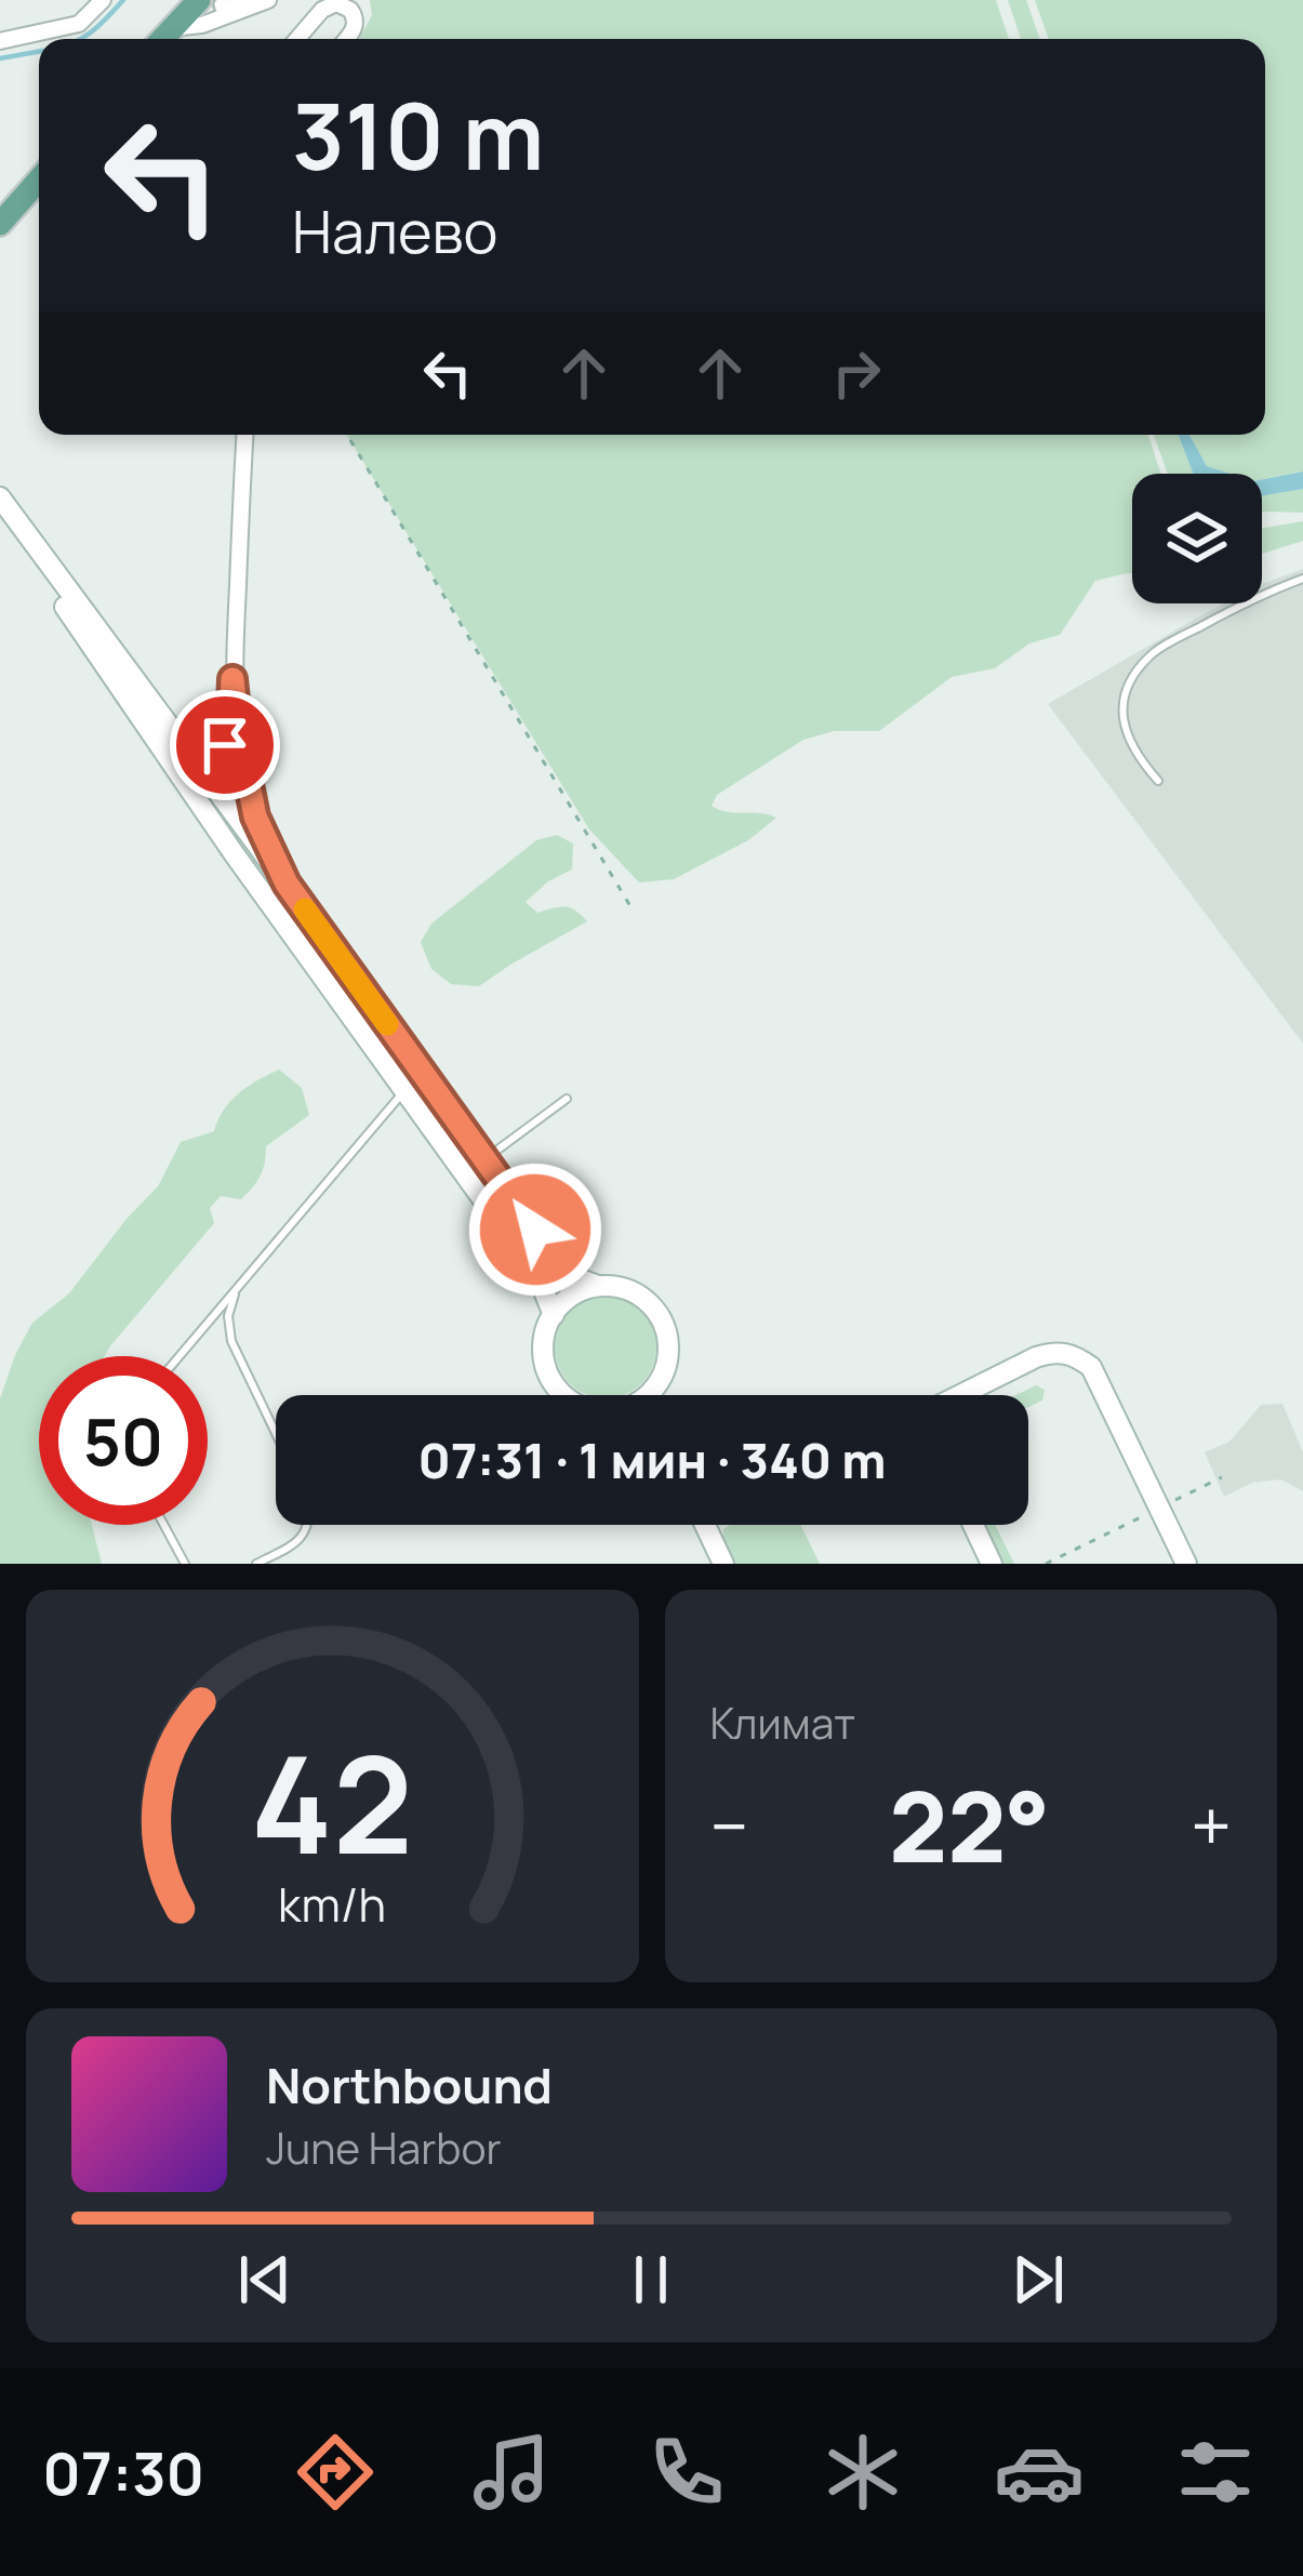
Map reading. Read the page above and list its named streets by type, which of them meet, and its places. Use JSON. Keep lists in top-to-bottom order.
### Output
{
  "page": {
    "turn": ["310 m", "Налево"],
    "limit": "50",
    "trip": "07:31 · 1 мин · 340 m",
    "tile": "Климат",
    "heat": ["−", "22°", "+"],
    "song": ["Northbound", "June Harbor"],
    "tabs": "07:30",
    "gauge": ["42", "km/h"]
  }
}
